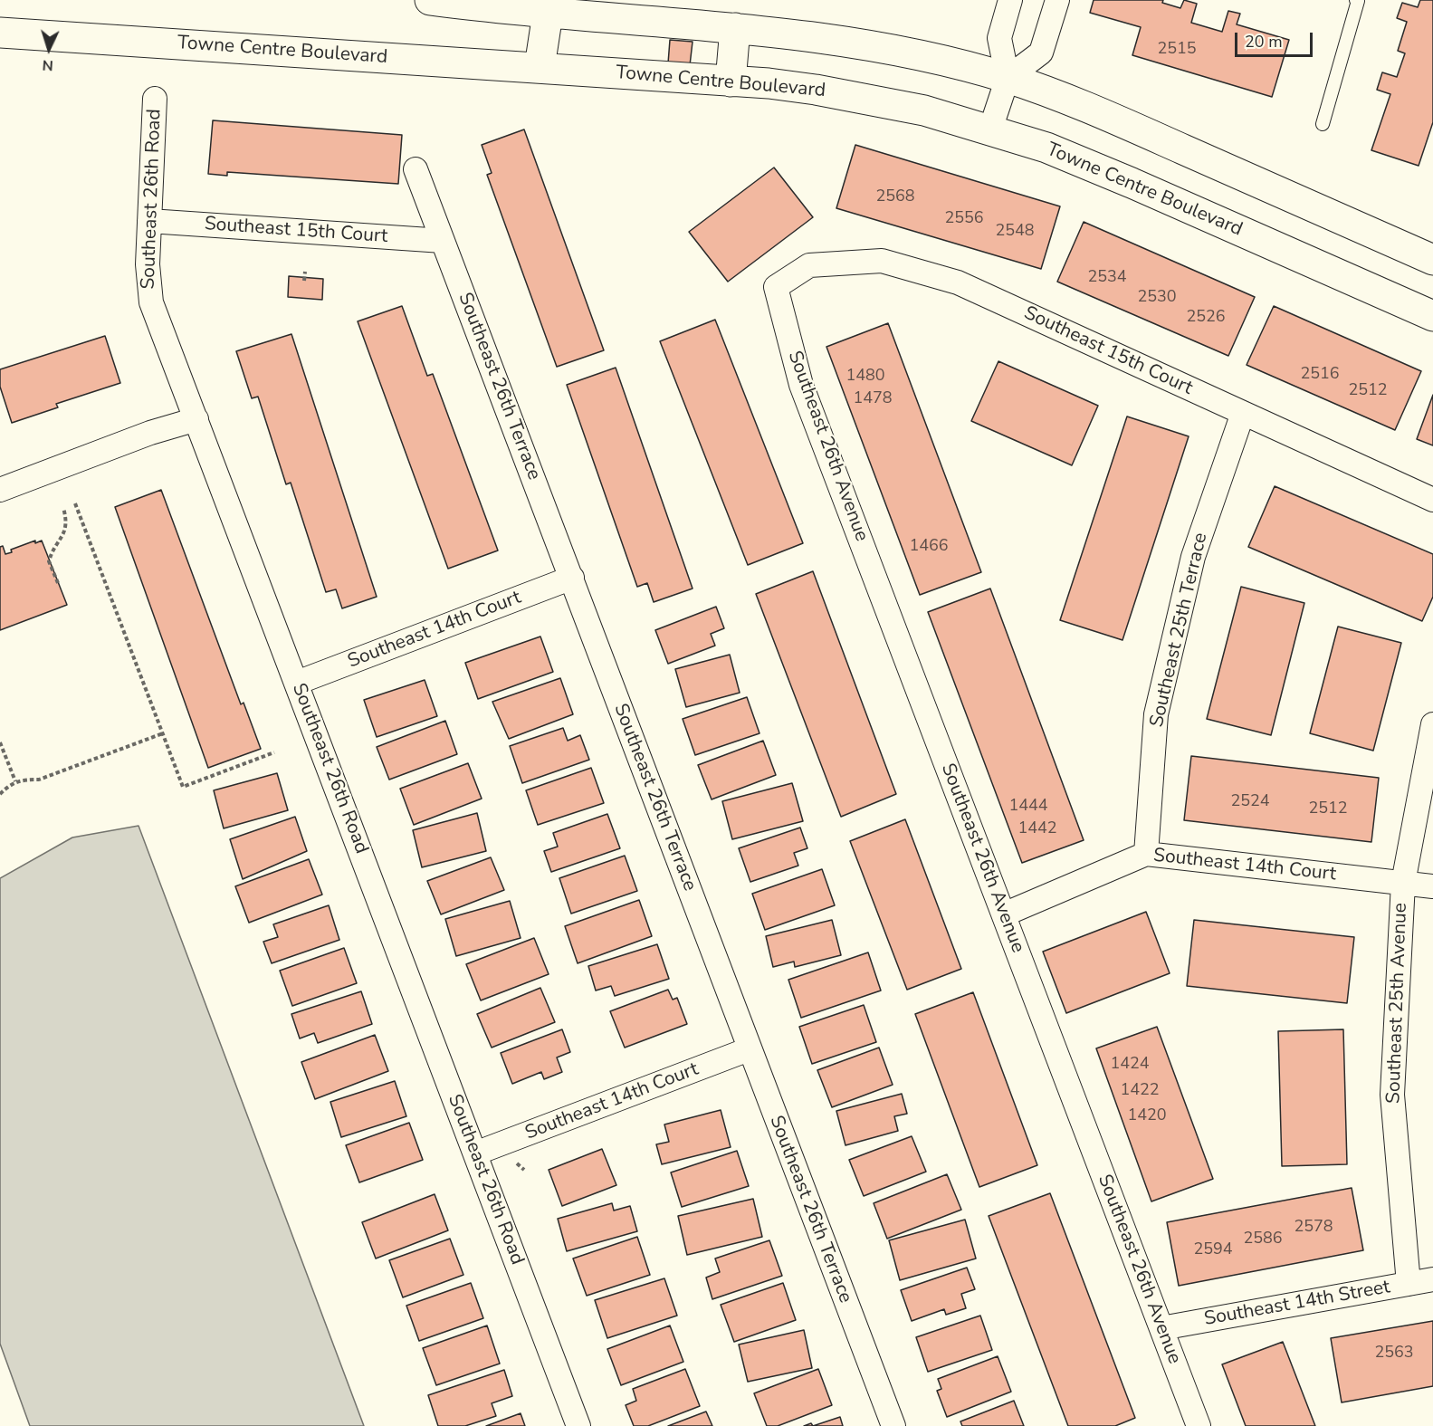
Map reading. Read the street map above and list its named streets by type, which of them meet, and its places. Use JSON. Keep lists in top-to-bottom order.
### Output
{
  "streets": {
    "street": [
      "Towne Centre Boulevard",
      "Southeast 26th Road",
      "Southeast 15th Court",
      "Southeast 26th Terrace",
      "Southeast 26th Avenue",
      "Southeast 14th Court",
      "Southeast 25th Terrace",
      "Southeast 25th Avenue",
      "Southeast 14th Street"
    ]
  },
  "crossings": [
    ["Southeast 26th Road", "Southeast 15th Court"],
    ["Southeast 26th Road", "Southeast 14th Court"],
    ["Southeast 15th Court", "Southeast 26th Terrace"],
    ["Southeast 15th Court", "Southeast 26th Avenue"],
    ["Southeast 15th Court", "Southeast 25th Terrace"],
    ["Southeast 26th Terrace", "Southeast 14th Court"],
    ["Southeast 26th Avenue", "Southeast 14th Court"],
    ["Southeast 26th Avenue", "Southeast 14th Street"],
    ["Southeast 14th Court", "Southeast 25th Terrace"],
    ["Southeast 14th Court", "Southeast 25th Avenue"],
    ["Southeast 25th Avenue", "Southeast 14th Street"]
  ],
  "house_numbers": [
    "2515",
    "2568",
    "2556",
    "2548",
    "2534",
    "2530",
    "2526",
    "2516",
    "1480",
    "2512",
    "1478",
    "1466",
    "2524",
    "1444",
    "2512",
    "1442",
    "1424",
    "1422",
    "1420",
    "2578",
    "2586",
    "2594",
    "2563"
  ],
  "scale_bar": "20 m",
  "north": "bottom"
}
